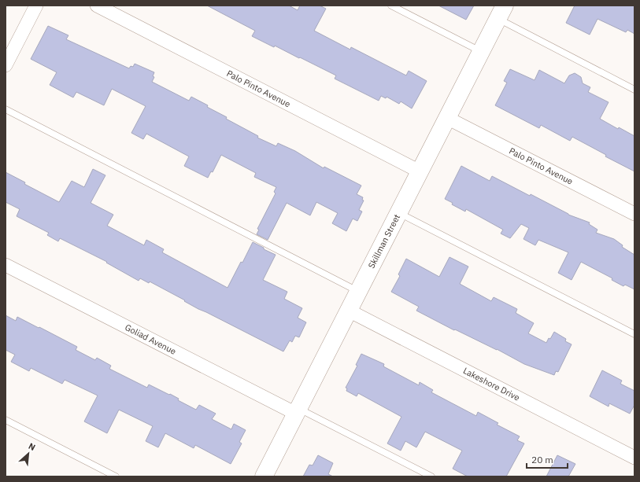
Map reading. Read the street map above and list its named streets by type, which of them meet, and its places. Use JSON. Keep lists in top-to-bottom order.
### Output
{
  "streets": {
    "main road": ["Skillman Street"],
    "street": ["Palo Pinto Avenue", "Goliad Avenue", "Lakeshore Drive"]
  },
  "crossings": [
    ["Palo Pinto Avenue", "Skillman Street"],
    ["Skillman Street", "Goliad Avenue"],
    ["Skillman Street", "Lakeshore Drive"]
  ],
  "scale_bar": "20 m",
  "north": "top right"
}
